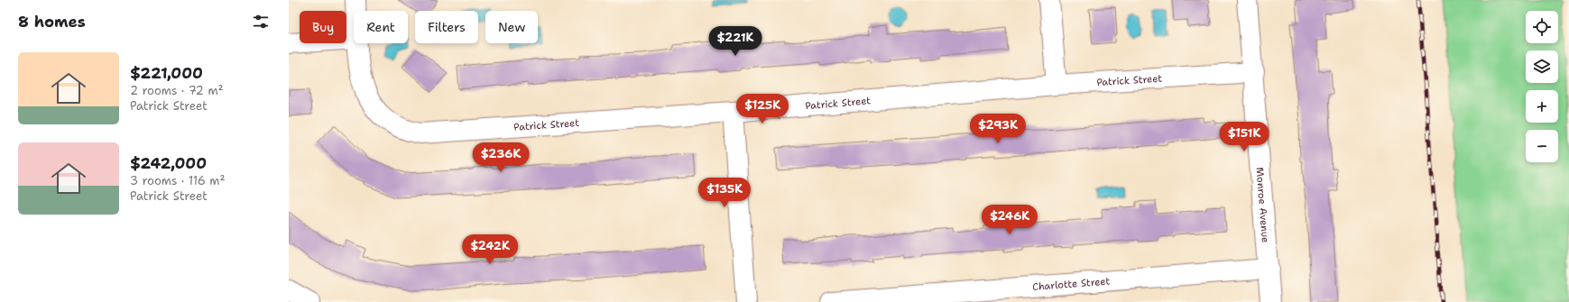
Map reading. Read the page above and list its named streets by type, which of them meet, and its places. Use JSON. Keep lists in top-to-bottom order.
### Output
{
  "streets": {
    "street": ["Patrick Street", "Monroe Avenue", "Charlotte Street"]
  },
  "crossings": [
    ["Patrick Street", "Monroe Avenue"],
    ["Monroe Avenue", "Charlotte Street"]
  ],
  "page": {
    "heading": "8 homes",
    "map_buttons": ["+", "−"],
    "chip": [
      "Buy",
      "Rent",
      "Filters",
      "New"
    ],
    "price": [
      "$221K",
      "$125K",
      "$293K",
      "$151K",
      "$236K",
      "$135K",
      "$246K",
      "$242K"
    ],
    "list": [
      {
        "name": "$221,000",
        "note": "2 rooms · 72 m² · Patrick Street"
      },
      {
        "name": "$242,000",
        "note": "3 rooms · 116 m² · Patrick Street"
      }
    ]
  }
}
